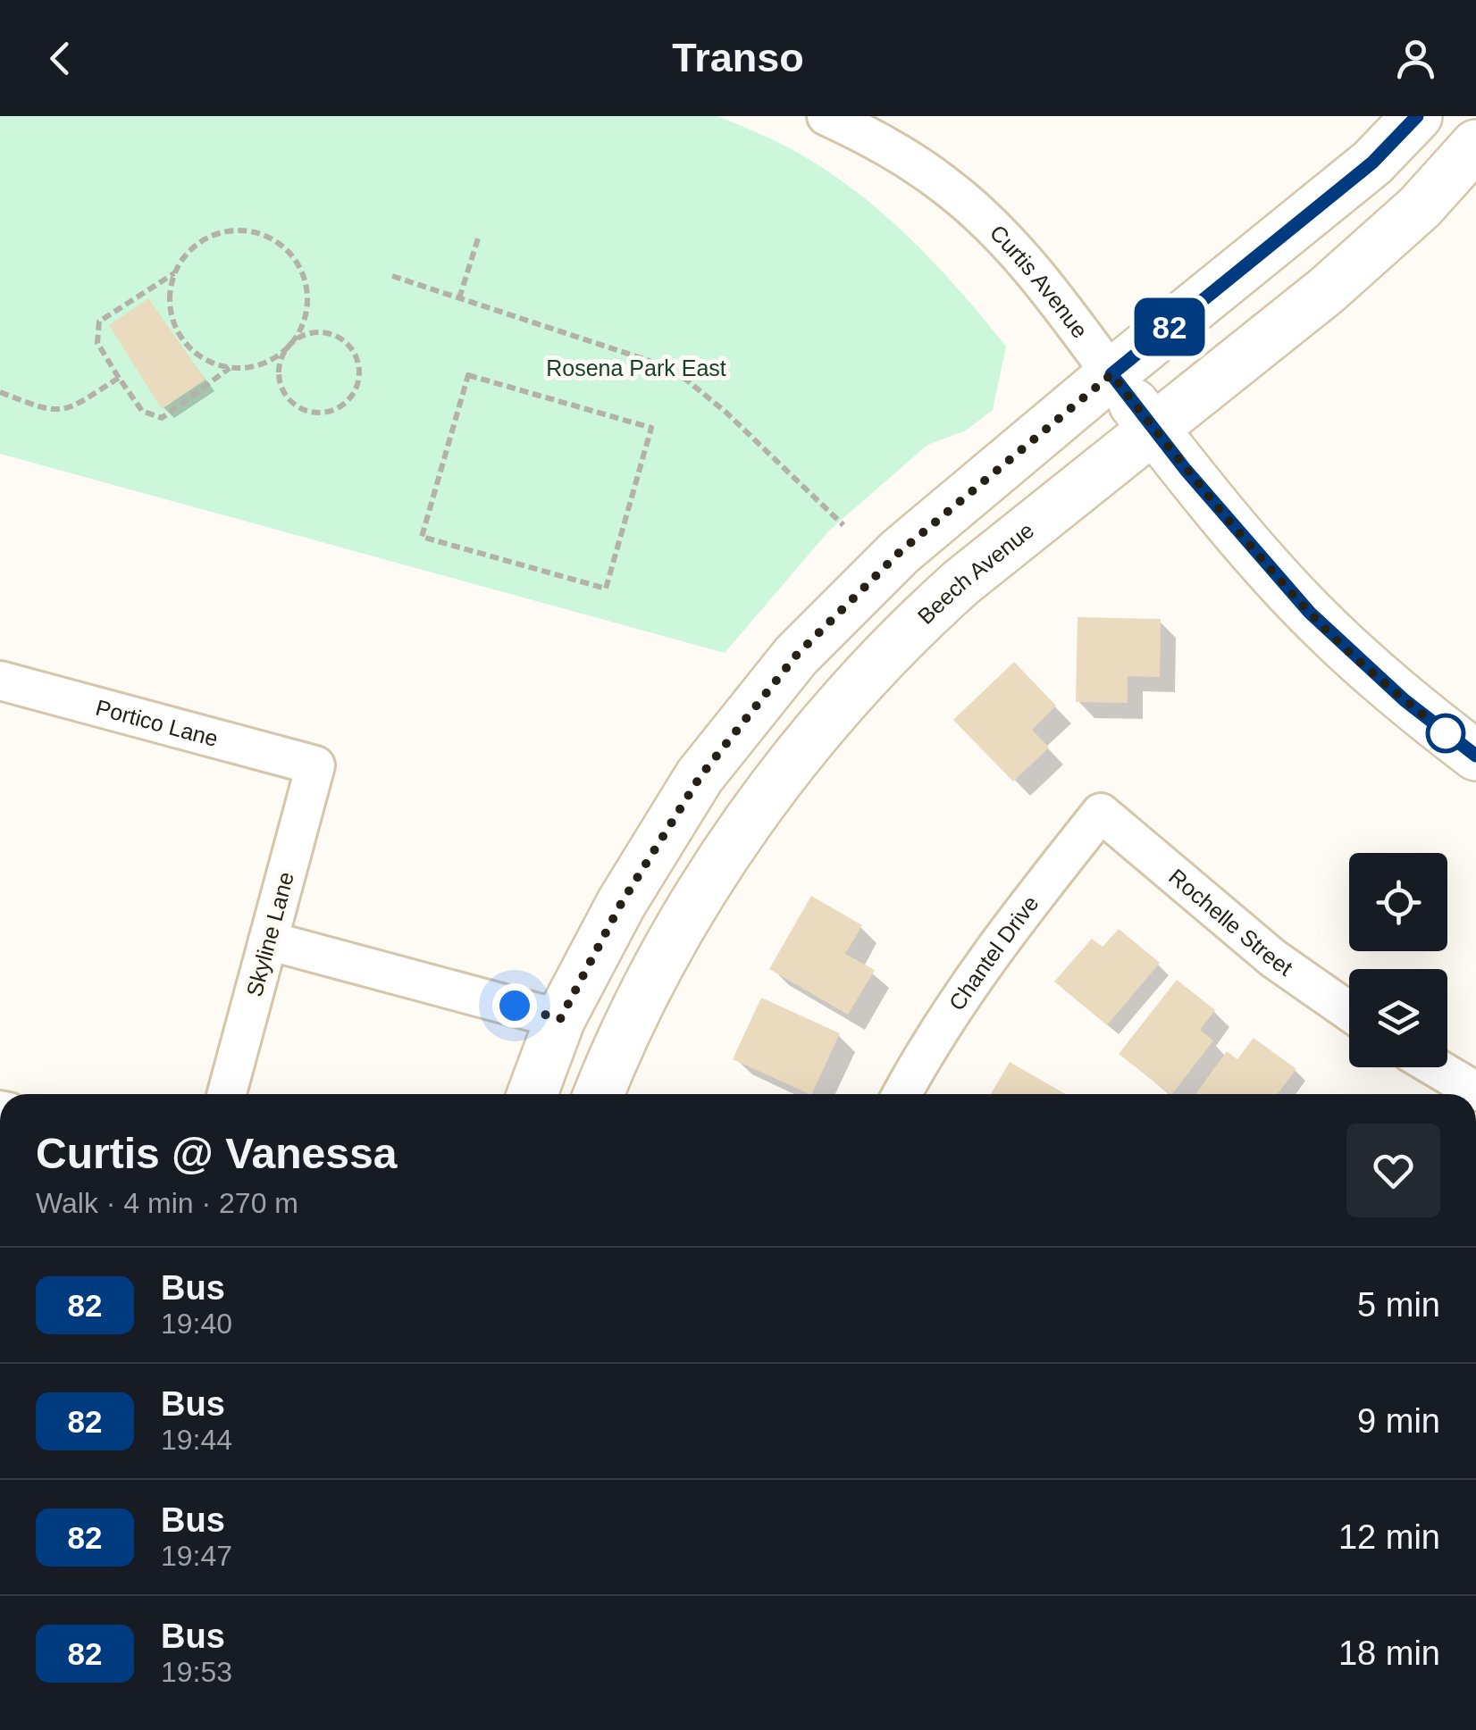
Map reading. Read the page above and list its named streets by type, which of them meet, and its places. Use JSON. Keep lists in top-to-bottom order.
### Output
{
  "streets": {
    "main road": ["Curtis Avenue", "Beech Avenue"],
    "street": [
      "Portico Lane",
      "Rochelle Street",
      "Skyline Lane",
      "Chantel Drive"
    ]
  },
  "crossings": [
    ["Curtis Avenue", "Beech Avenue"],
    ["Portico Lane", "Skyline Lane"],
    ["Rochelle Street", "Chantel Drive"]
  ],
  "parks": ["Rosena Park East"],
  "lines": ["bus line 82"],
  "page": {
    "header": "Transo",
    "on_map": "82",
    "heading": ["Curtis @ Vanessa", "Walk · 4 min · 270 m"],
    "list": [
      {
        "mark": "82",
        "name": "Bus",
        "note": "19:40",
        "value": "5 min"
      },
      {
        "mark": "82",
        "name": "Bus",
        "note": "19:44",
        "value": "9 min"
      },
      {
        "mark": "82",
        "name": "Bus",
        "note": "19:47",
        "value": "12 min"
      },
      {
        "mark": "82",
        "name": "Bus",
        "note": "19:53",
        "value": "18 min"
      }
    ]
  }
}
